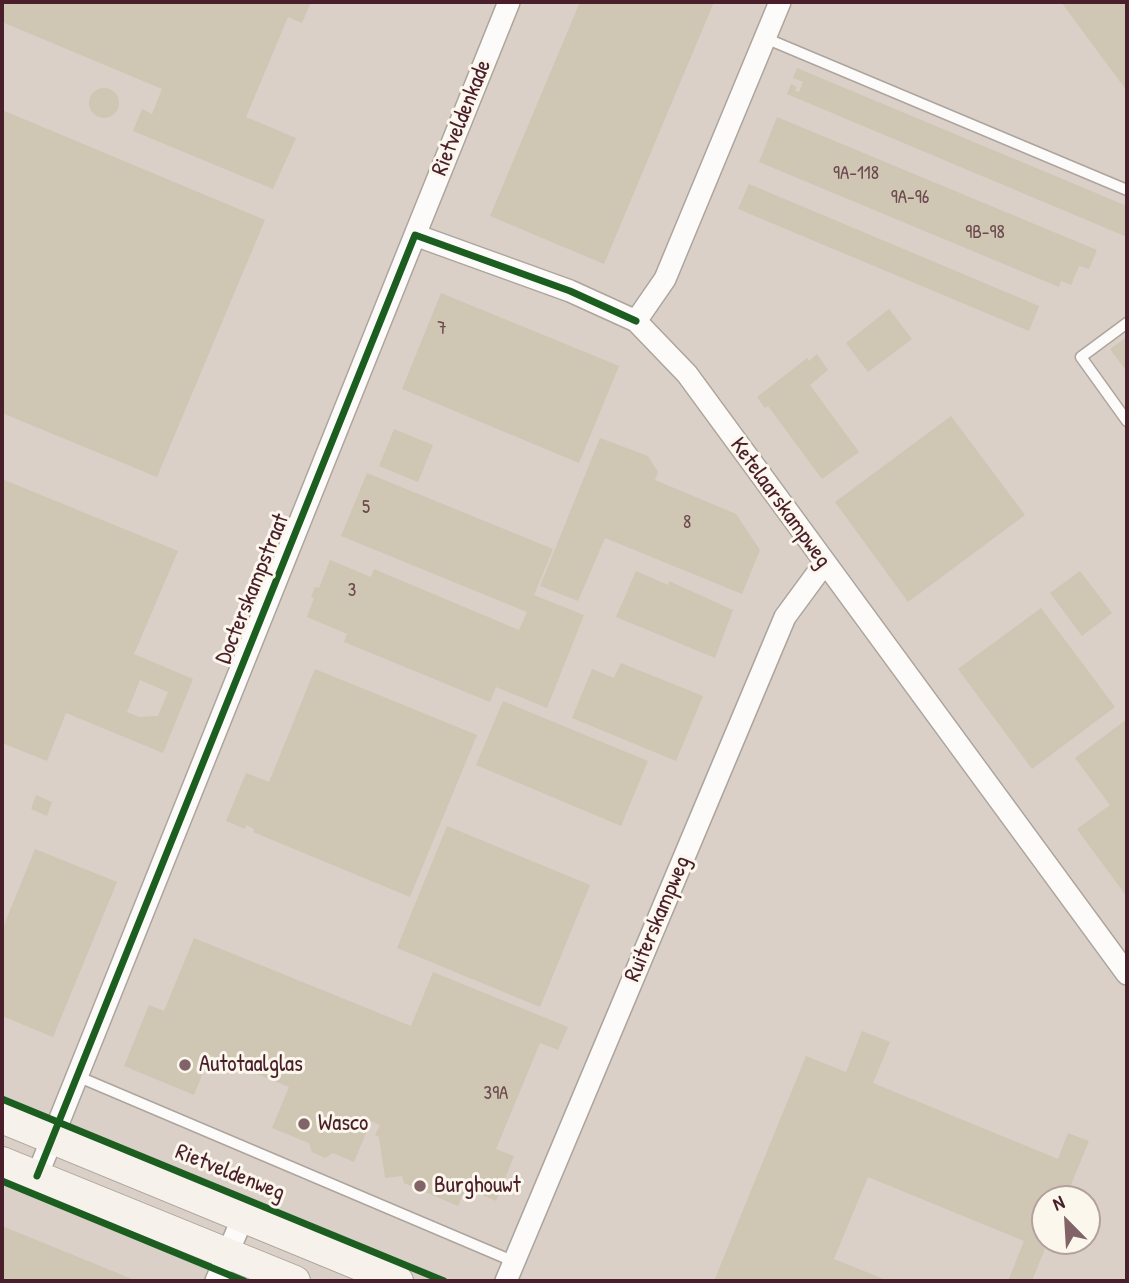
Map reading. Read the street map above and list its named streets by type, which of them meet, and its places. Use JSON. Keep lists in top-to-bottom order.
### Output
{
  "streets": {
    "main road": ["Rietveldenweg"],
    "street": [
      "Rietveldenkade",
      "Ketelaarskampweg",
      "Docterskampstraat",
      "Ruiterskampweg"
    ]
  },
  "crossings": [
    ["Rietveldenkade", "Docterskampstraat"],
    ["Ketelaarskampweg", "Ruiterskampweg"],
    ["Docterskampstraat", "Rietveldenweg"],
    ["Ruiterskampweg", "Rietveldenweg"]
  ],
  "places": ["Autotaalglas", "Wasco", "Burghouwt"],
  "house_numbers": [
    "9A-118",
    "9A-96",
    "9B-98",
    "7",
    "5",
    "8",
    "3",
    "39A"
  ],
  "north": "top left"
}
